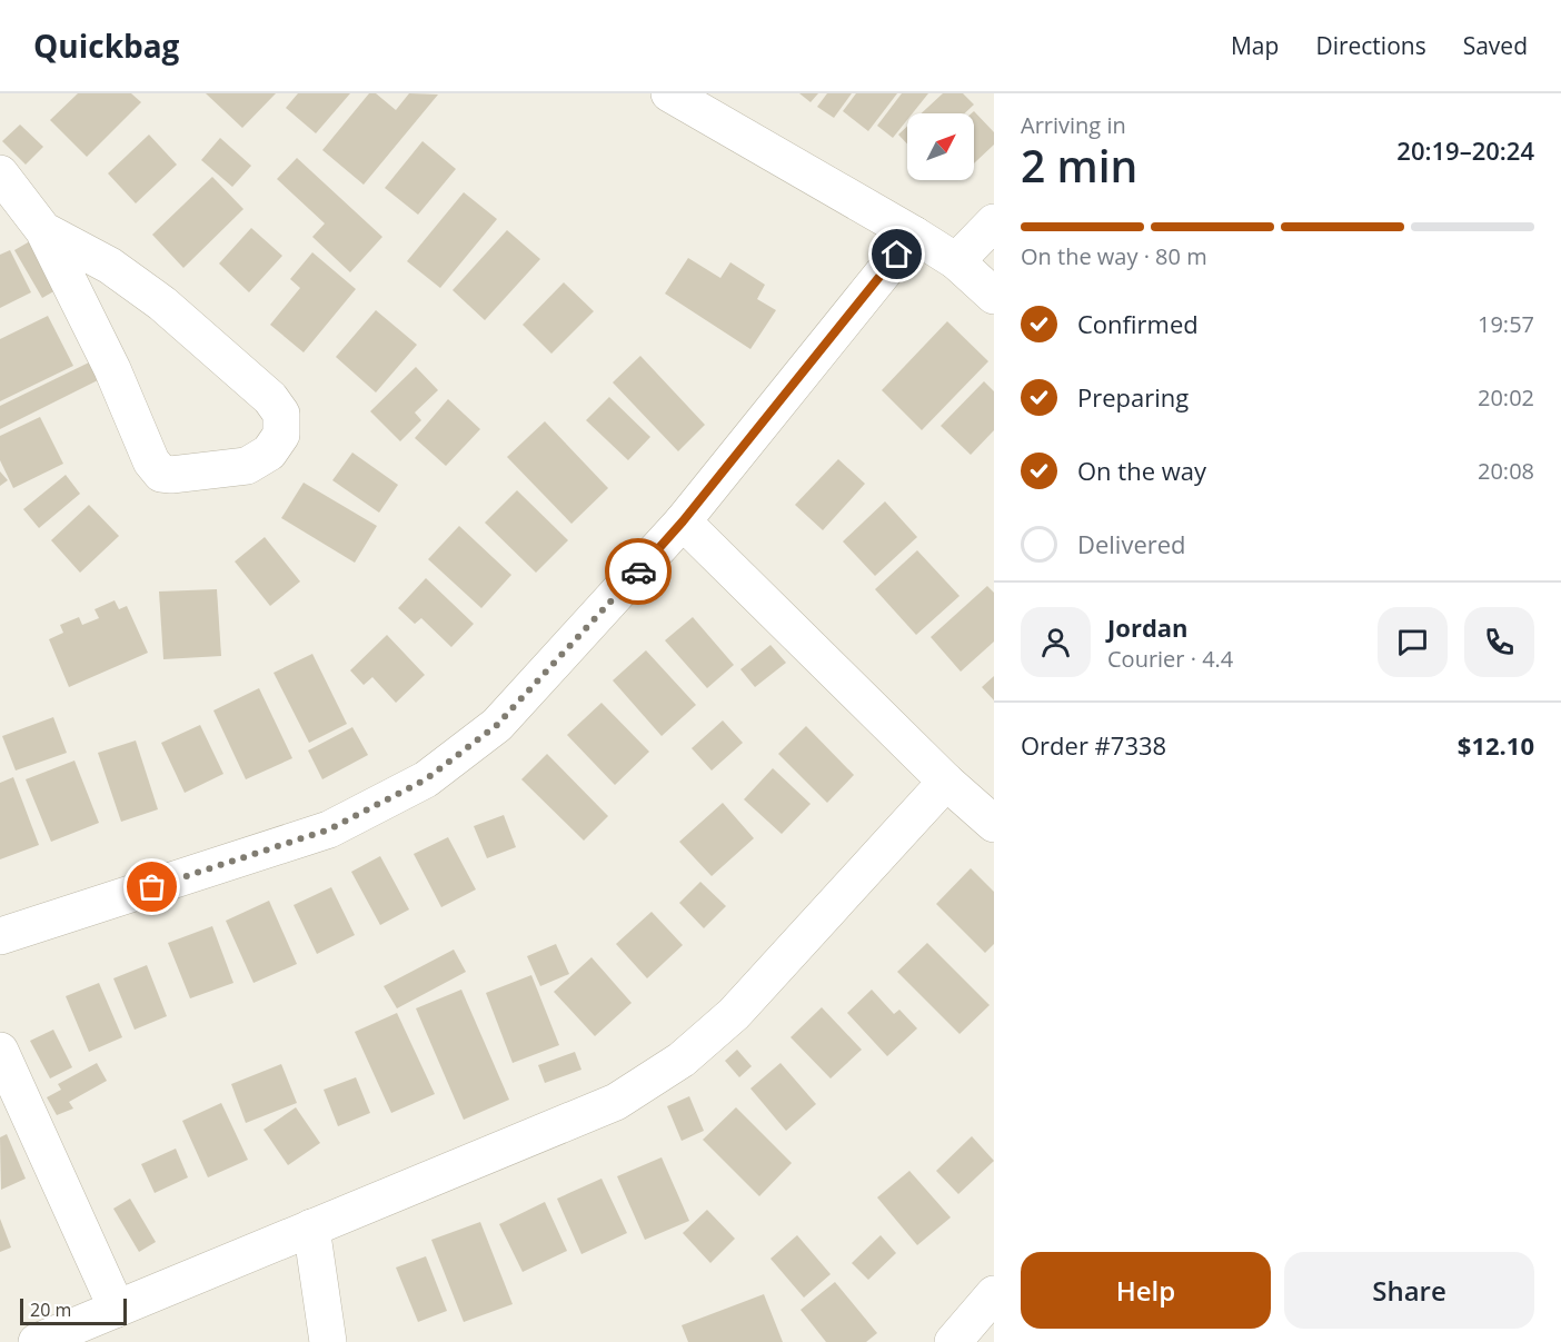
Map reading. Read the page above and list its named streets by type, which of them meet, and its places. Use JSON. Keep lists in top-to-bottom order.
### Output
{
  "scale_bar": "20 m",
  "north": "top right",
  "page": {
    "header": "Quickbag",
    "nav": ["Map", "Directions", "Saved"],
    "heading": ["2 min", "Arriving in", "20:19–20:24"],
    "panel": [
      "Jordan",
      "Courier · 4.4",
      "Order #7338",
      "$12.10"
    ],
    "bar": "On the way · 80 m",
    "list": [
      ["Confirmed", "19:57"],
      ["Preparing", "20:02"],
      ["On the way", "20:08"],
      "Delivered"
    ],
    "buttons": ["Help", "Share"],
    "scale": "20 m"
  }
}
